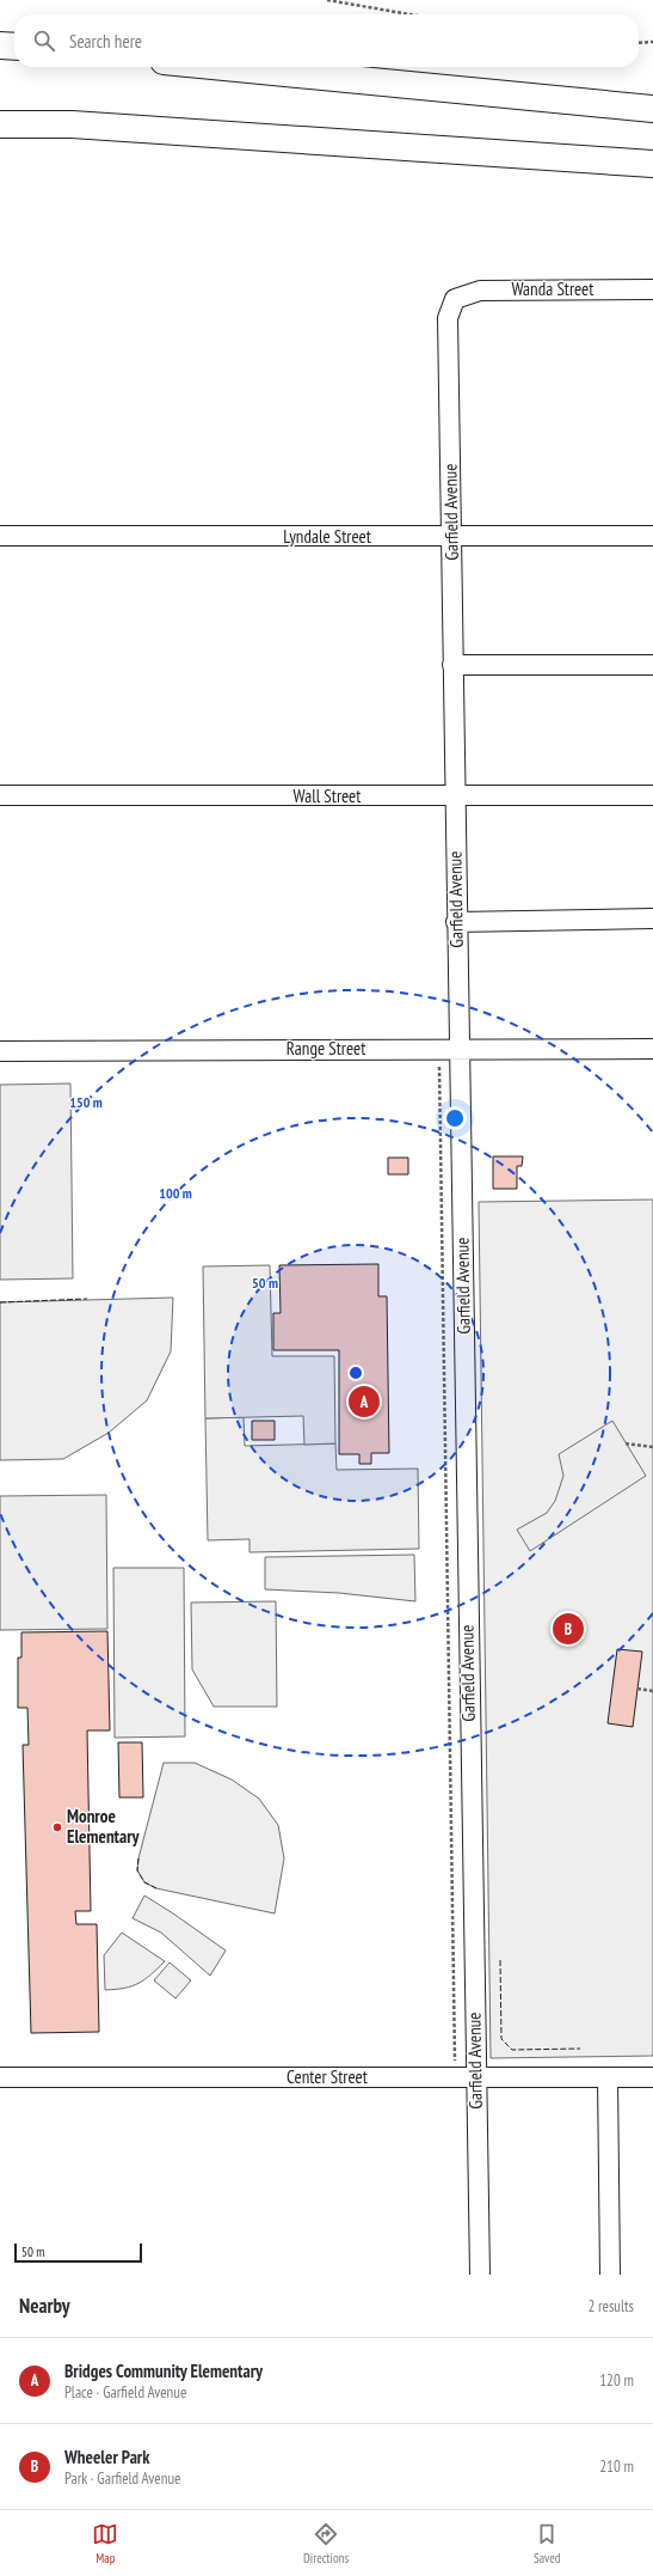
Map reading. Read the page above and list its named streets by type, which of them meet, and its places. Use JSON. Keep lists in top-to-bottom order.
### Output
{
  "streets": {
    "street": [
      "Wanda Street",
      "Garfield Avenue",
      "Lyndale Street",
      "Wall Street",
      "Range Street",
      "Center Street"
    ]
  },
  "crossings": [
    ["Wanda Street", "Garfield Avenue"],
    ["Garfield Avenue", "Lyndale Street"],
    ["Garfield Avenue", "Wall Street"],
    ["Garfield Avenue", "Range Street"],
    ["Garfield Avenue", "Center Street"]
  ],
  "places": ["Monroe Elementary"],
  "scale_bar": "50 m",
  "page": {
    "search": "Search here",
    "pins": ["A", "B"],
    "scale": "50 m",
    "heading": ["Nearby", "2 results"],
    "list": [
      {
        "mark": "A",
        "name": "Bridges Community Elementary",
        "note": "Place · Garfield Avenue",
        "value": "120 m"
      },
      {
        "mark": "B",
        "name": "Wheeler Park",
        "note": "Park · Garfield Avenue",
        "value": "210 m"
      }
    ],
    "nav": ["Map", "Directions", "Saved"]
  },
  "rings": ["150 m", "100 m", "50 m"]
}
